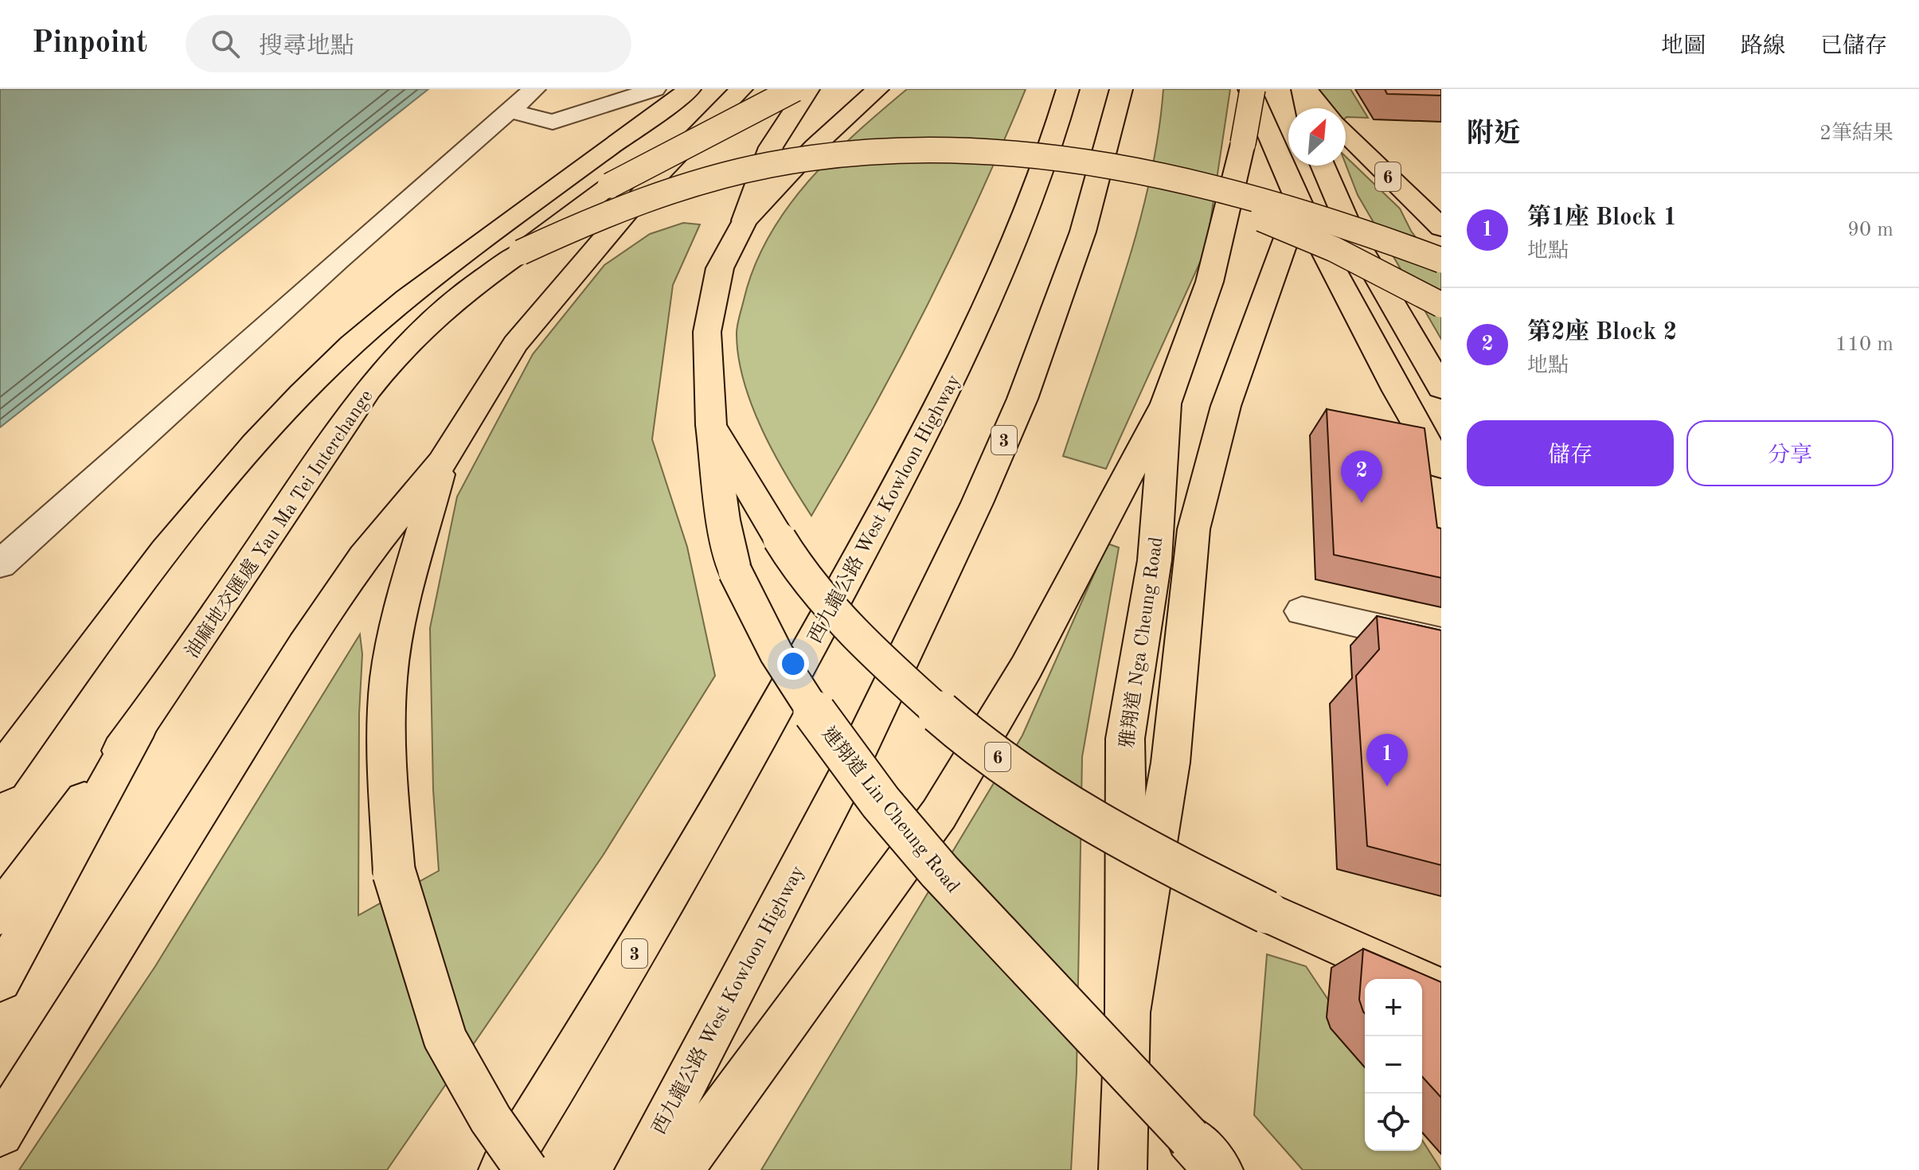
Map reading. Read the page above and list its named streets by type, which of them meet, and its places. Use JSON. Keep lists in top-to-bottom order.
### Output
{
  "streets": {
    "main road": [
      "6",
      "3",
      "西九龍公路 West Kowloon Highway",
      "油麻地交匯處 Yau Ma Tei Interchange",
      "雅翔道 Nga Cheung Road",
      "連翔道 Lin Cheung Road"
    ]
  },
  "crossings": [
    ["6", "連翔道 Lin Cheung Road"]
  ],
  "north": "top right",
  "page": {
    "header": "Pinpoint",
    "search": "搜尋地點",
    "nav": ["地圖", "路線", "已儲存"],
    "heading": ["附近", "2筆結果"],
    "list": [
      {
        "mark": "1",
        "name": "第1座 Block 1",
        "note": "地點",
        "value": "90 m"
      },
      {
        "mark": "2",
        "name": "第2座 Block 2",
        "note": "地點",
        "value": "110 m"
      }
    ],
    "buttons": ["儲存", "分享"],
    "pins": ["2", "1"],
    "map_buttons": ["+", "−"]
  }
}
